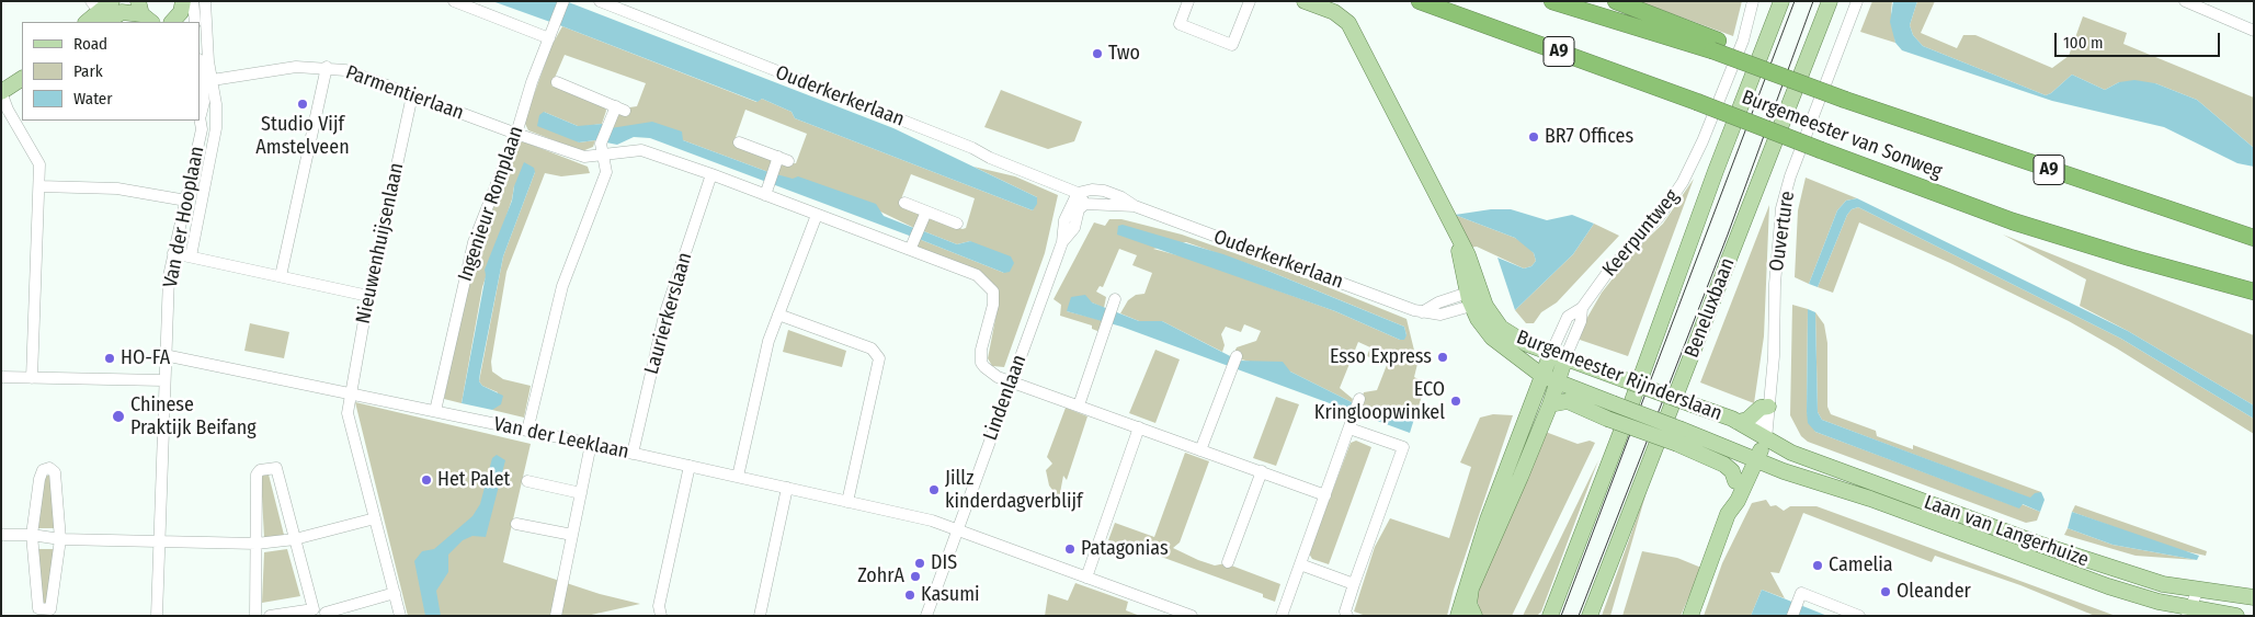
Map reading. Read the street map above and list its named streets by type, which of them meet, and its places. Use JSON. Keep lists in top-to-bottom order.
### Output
{
  "streets": {
    "highway": ["A9", "Burgemeester van Sonweg"],
    "main road": ["Beneluxbaan", "Burgemeester Rijnderslaan", "Laan van Langerhuize"],
    "street": [
      "Parmentierlaan",
      "Ouderkerkerlaan",
      "Ingenieur Romplaan",
      "Van der Hooplaan",
      "Ouverture",
      "Keerpuntweg",
      "Nieuwenhuijsenlaan",
      "Laurierkerslaan",
      "Lindenlaan",
      "Van der Leeklaan"
    ]
  },
  "crossings": [
    ["A9", "Burgemeester van Sonweg"],
    ["Parmentierlaan", "Ingenieur Romplaan"],
    ["Parmentierlaan", "Van der Hooplaan"],
    ["Parmentierlaan", "Nieuwenhuijsenlaan"],
    ["Parmentierlaan", "Laurierkerslaan"],
    ["Parmentierlaan", "Lindenlaan"],
    ["Ouderkerkerlaan", "Burgemeester Rijnderslaan"],
    ["Ouderkerkerlaan", "Lindenlaan"],
    ["Ingenieur Romplaan", "Van der Leeklaan"],
    ["Van der Hooplaan", "Van der Leeklaan"],
    ["Ouverture", "Burgemeester Rijnderslaan"],
    ["Ouverture", "Laan van Langerhuize"],
    ["Keerpuntweg", "Burgemeester Rijnderslaan"],
    ["Nieuwenhuijsenlaan", "Van der Leeklaan"],
    ["Laurierkerslaan", "Van der Leeklaan"],
    ["Burgemeester Rijnderslaan", "Laan van Langerhuize"],
    ["Lindenlaan", "Van der Leeklaan"]
  ],
  "places": [
    "Two",
    "Studio Vijf Amstelveen",
    "BR7 Offices",
    "Esso Express",
    "HO-FA",
    "ECO Kringloopwinkel",
    "Chinese Praktijk Beifang",
    "Het Palet",
    "Jillz kinderdagverblijf",
    "Patagonias",
    "DIS",
    "Camelia",
    "ZohrA",
    "Oleander",
    "Kasumi"
  ],
  "legend": ["Road", "Park", "Water"],
  "scale_bar": "100 m"
}
